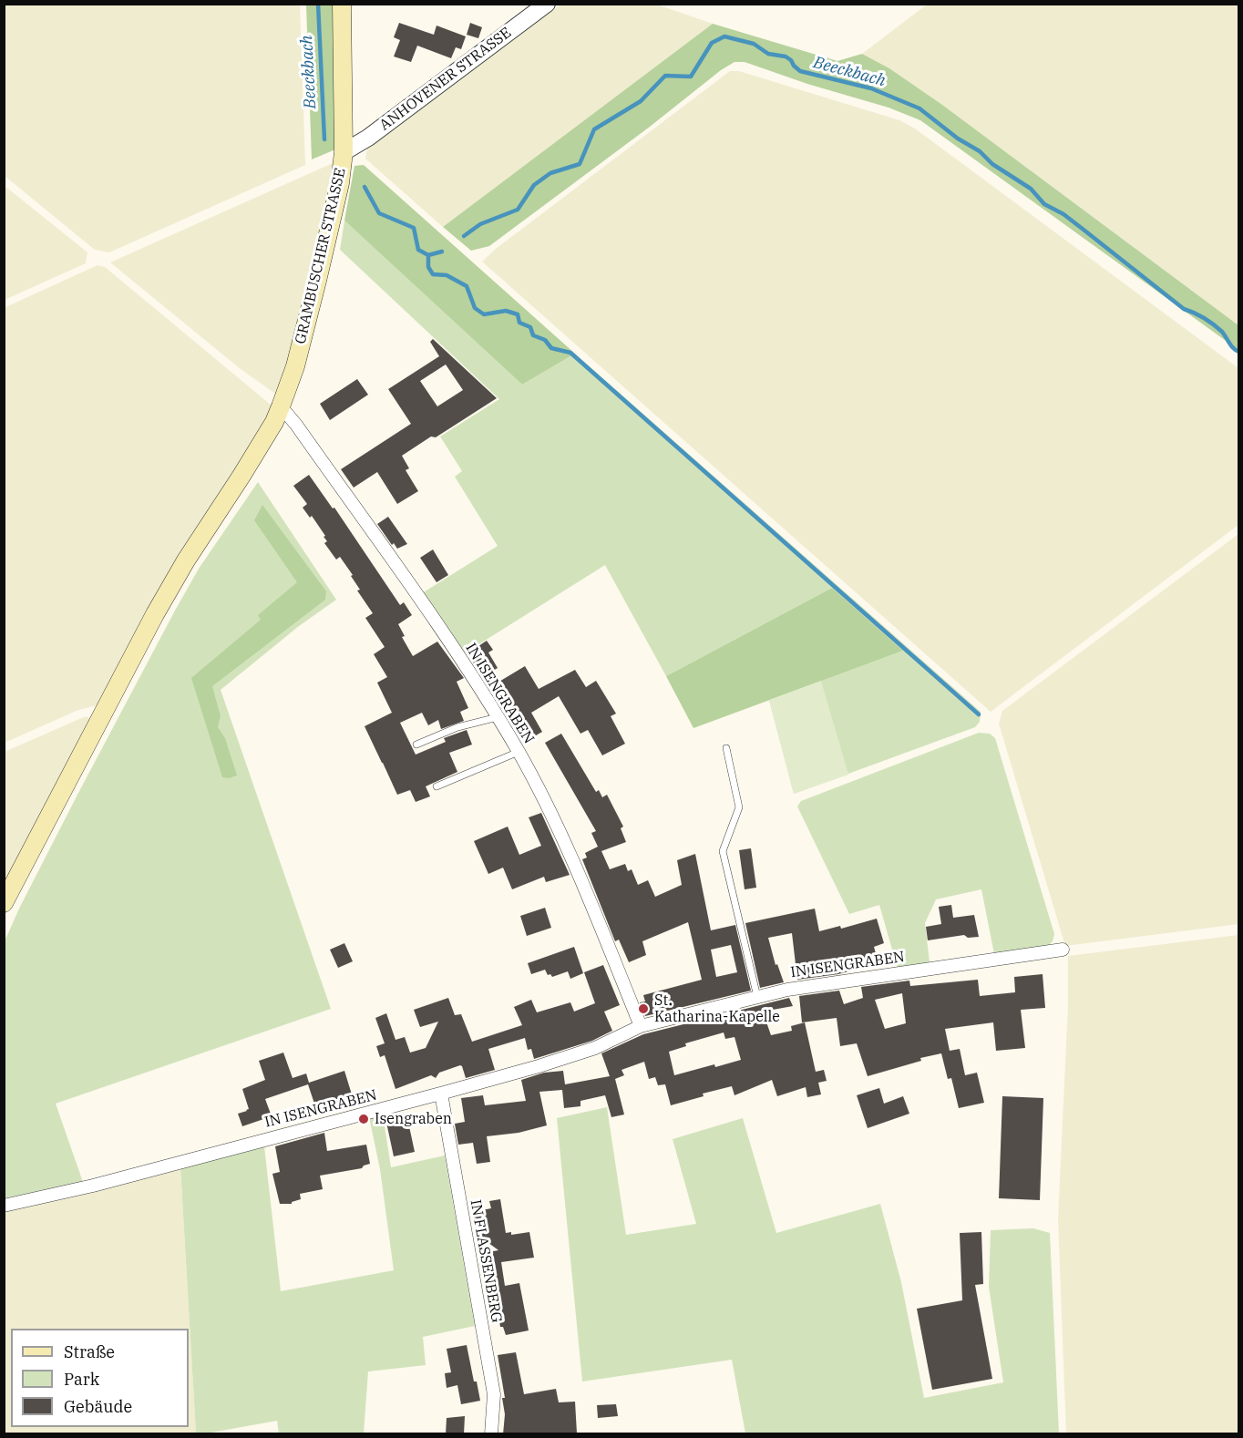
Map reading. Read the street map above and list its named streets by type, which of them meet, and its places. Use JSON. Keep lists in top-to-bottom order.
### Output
{
  "streets": {
    "main road": ["GRAMBUSCHER STRASSE"],
    "street": ["ANHOVENER STRASSE", "IN ISENGRABEN", "IN FLASSENBERG"]
  },
  "crossings": [
    ["ANHOVENER STRASSE", "GRAMBUSCHER STRASSE"],
    ["GRAMBUSCHER STRASSE", "IN ISENGRABEN"],
    ["IN ISENGRABEN", "IN FLASSENBERG"]
  ],
  "water": ["Beeckbach"],
  "places": ["St. Katharina-Kapelle", "Isengraben"],
  "legend": ["Straße", "Park", "Gebäude"]
}
